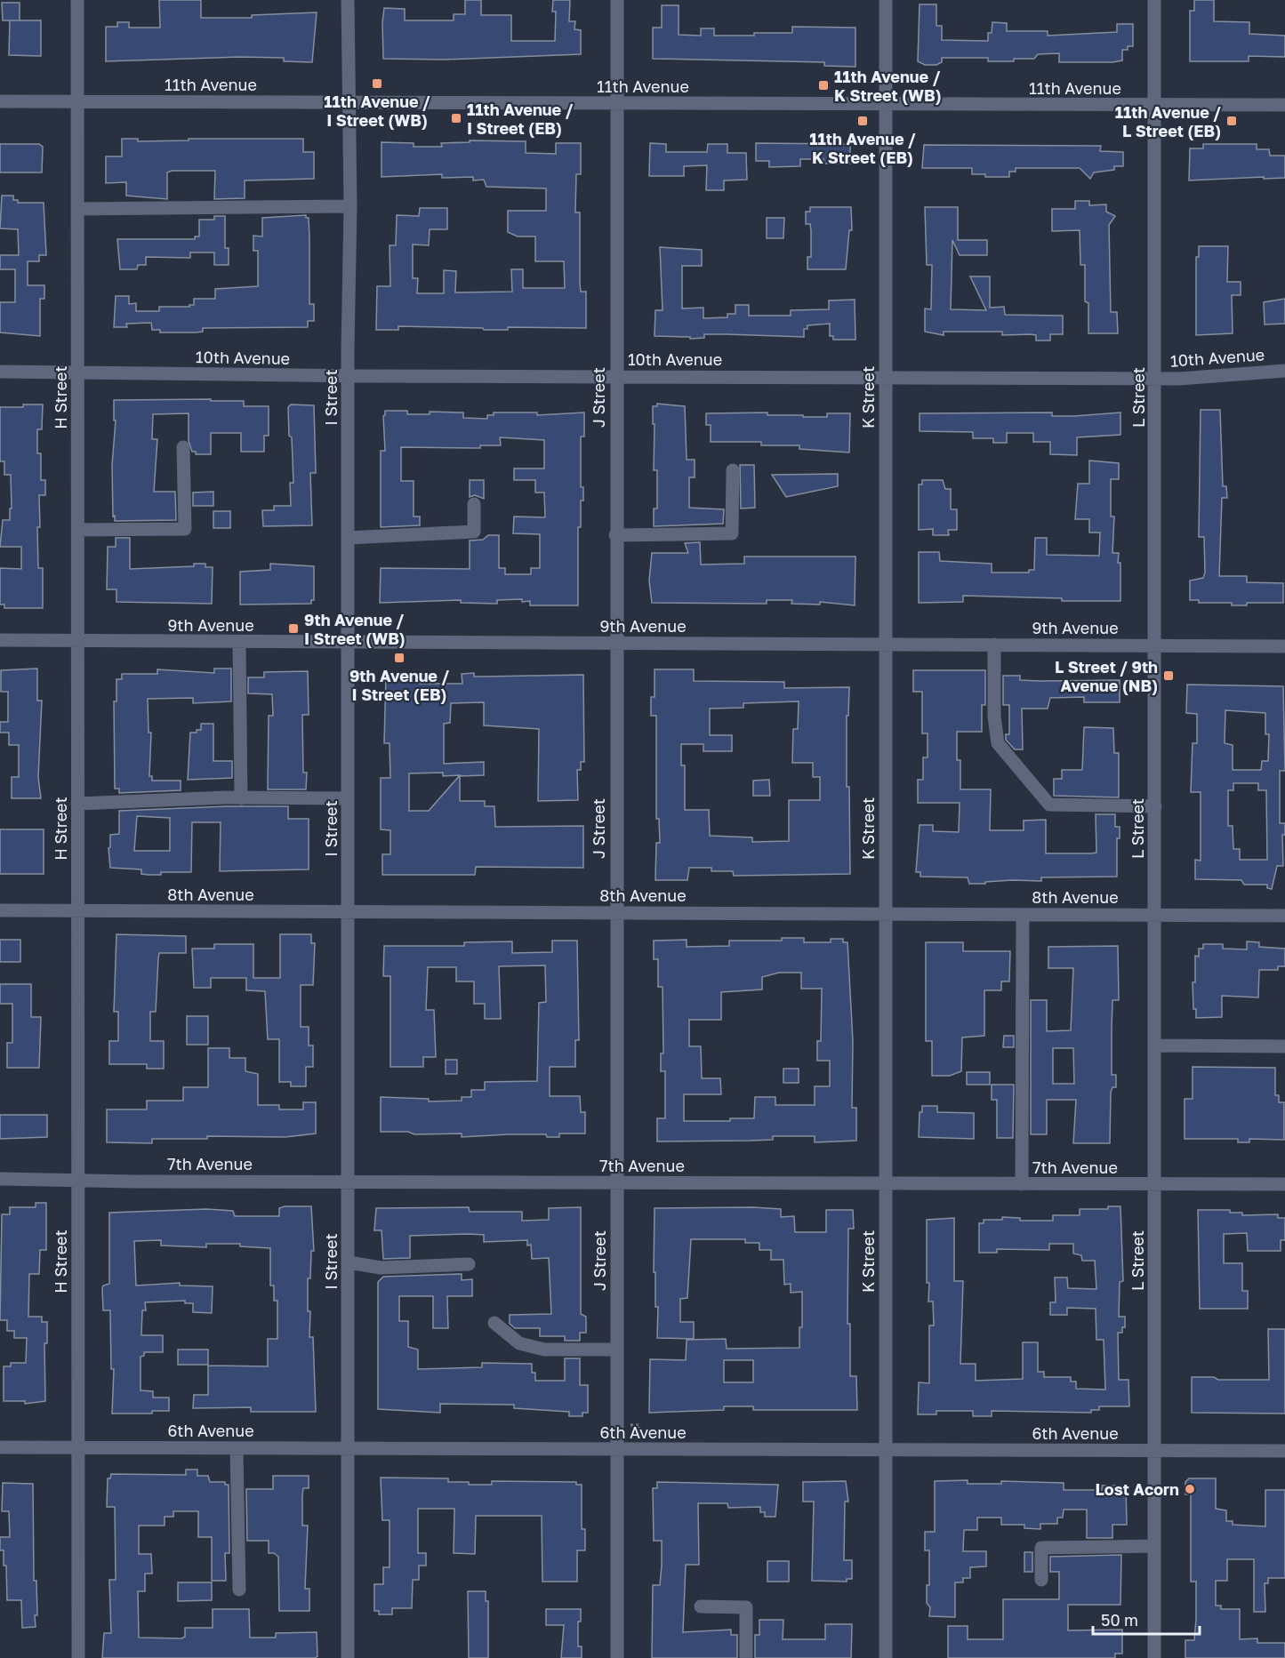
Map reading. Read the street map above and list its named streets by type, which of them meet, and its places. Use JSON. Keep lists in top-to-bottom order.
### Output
{
  "streets": {
    "street": [
      "11th Avenue",
      "10th Avenue",
      "H Street",
      "I Street",
      "J Street",
      "K Street",
      "L Street",
      "9th Avenue",
      "8th Avenue",
      "7th Avenue",
      "6th Avenue"
    ]
  },
  "crossings": [
    ["11th Avenue", "H Street"],
    ["11th Avenue", "I Street"],
    ["11th Avenue", "J Street"],
    ["11th Avenue", "K Street"],
    ["11th Avenue", "L Street"],
    ["10th Avenue", "H Street"],
    ["10th Avenue", "I Street"],
    ["10th Avenue", "J Street"],
    ["10th Avenue", "K Street"],
    ["10th Avenue", "L Street"],
    ["H Street", "9th Avenue"],
    ["H Street", "8th Avenue"],
    ["H Street", "7th Avenue"],
    ["H Street", "6th Avenue"],
    ["I Street", "9th Avenue"],
    ["I Street", "8th Avenue"],
    ["I Street", "7th Avenue"],
    ["I Street", "6th Avenue"],
    ["J Street", "9th Avenue"],
    ["J Street", "8th Avenue"],
    ["J Street", "7th Avenue"],
    ["J Street", "6th Avenue"],
    ["K Street", "9th Avenue"],
    ["K Street", "8th Avenue"],
    ["K Street", "7th Avenue"],
    ["K Street", "6th Avenue"],
    ["L Street", "9th Avenue"],
    ["L Street", "8th Avenue"],
    ["L Street", "7th Avenue"],
    ["L Street", "6th Avenue"]
  ],
  "places": {
    "transit": [
      "11th Avenue / I Street (WB)",
      "11th Avenue / K Street (WB)",
      "11th Avenue / I Street (EB)",
      "11th Avenue / K Street (EB)",
      "11th Avenue / L Street (EB)",
      "9th Avenue / I Street (WB)",
      "9th Avenue / I Street (EB)",
      "L Street / 9th Avenue (NB)"
    ],
    "other": ["Lost Acorn"]
  },
  "scale_bar": "50 m"
}
